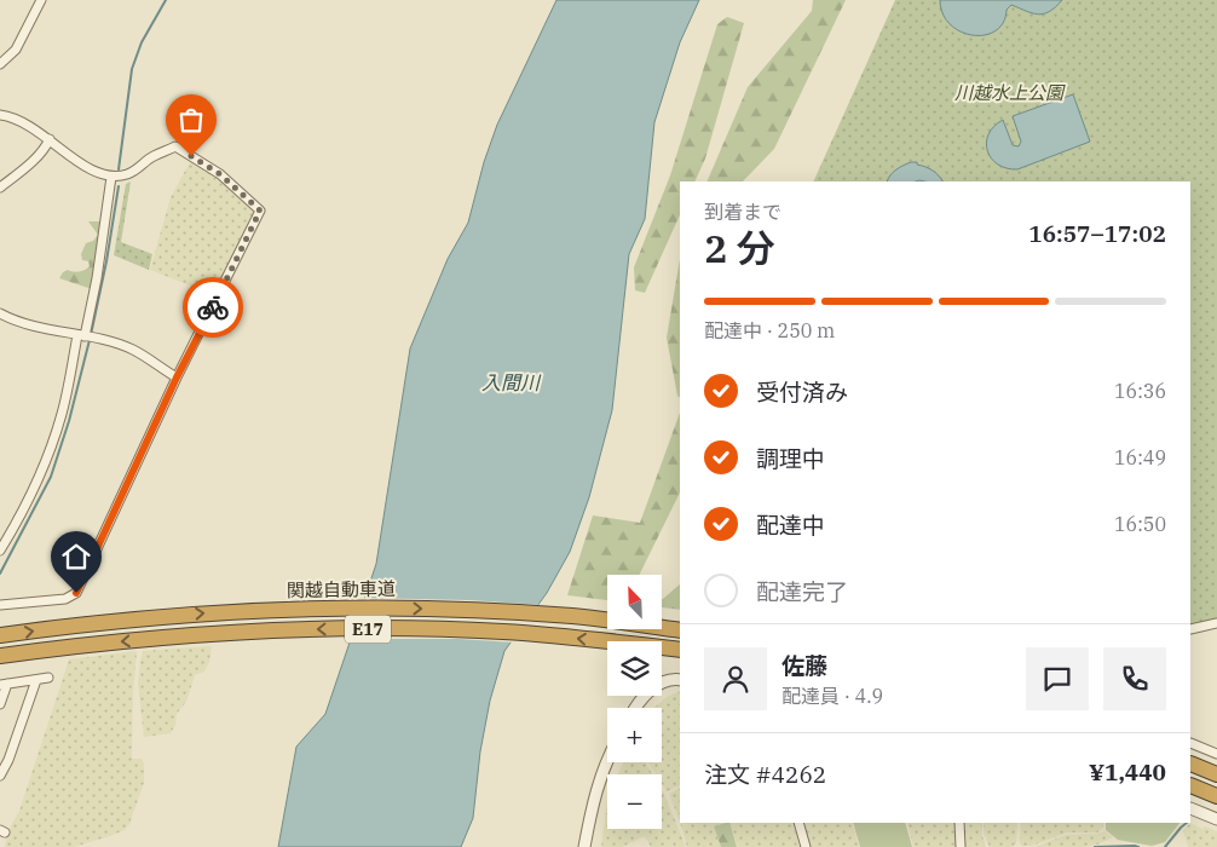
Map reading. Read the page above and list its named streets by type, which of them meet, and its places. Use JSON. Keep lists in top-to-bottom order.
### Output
{
  "streets": {
    "highway": ["関越自動車道", "E17"]
  },
  "water": ["入間川"],
  "parks": ["川越水上公園"],
  "north": "top left",
  "page": {
    "heading": ["2 分", "到着まで", "16:57–17:02"],
    "panel": [
      "佐藤",
      "配達員 · 4.9",
      "注文 #4262",
      "¥1,440"
    ],
    "bar": "配達中 · 250 m",
    "list": [
      ["受付済み", "16:36"],
      ["調理中", "16:49"],
      ["配達中", "16:50"],
      "配達完了"
    ],
    "map_buttons": ["+", "−"]
  }
}
